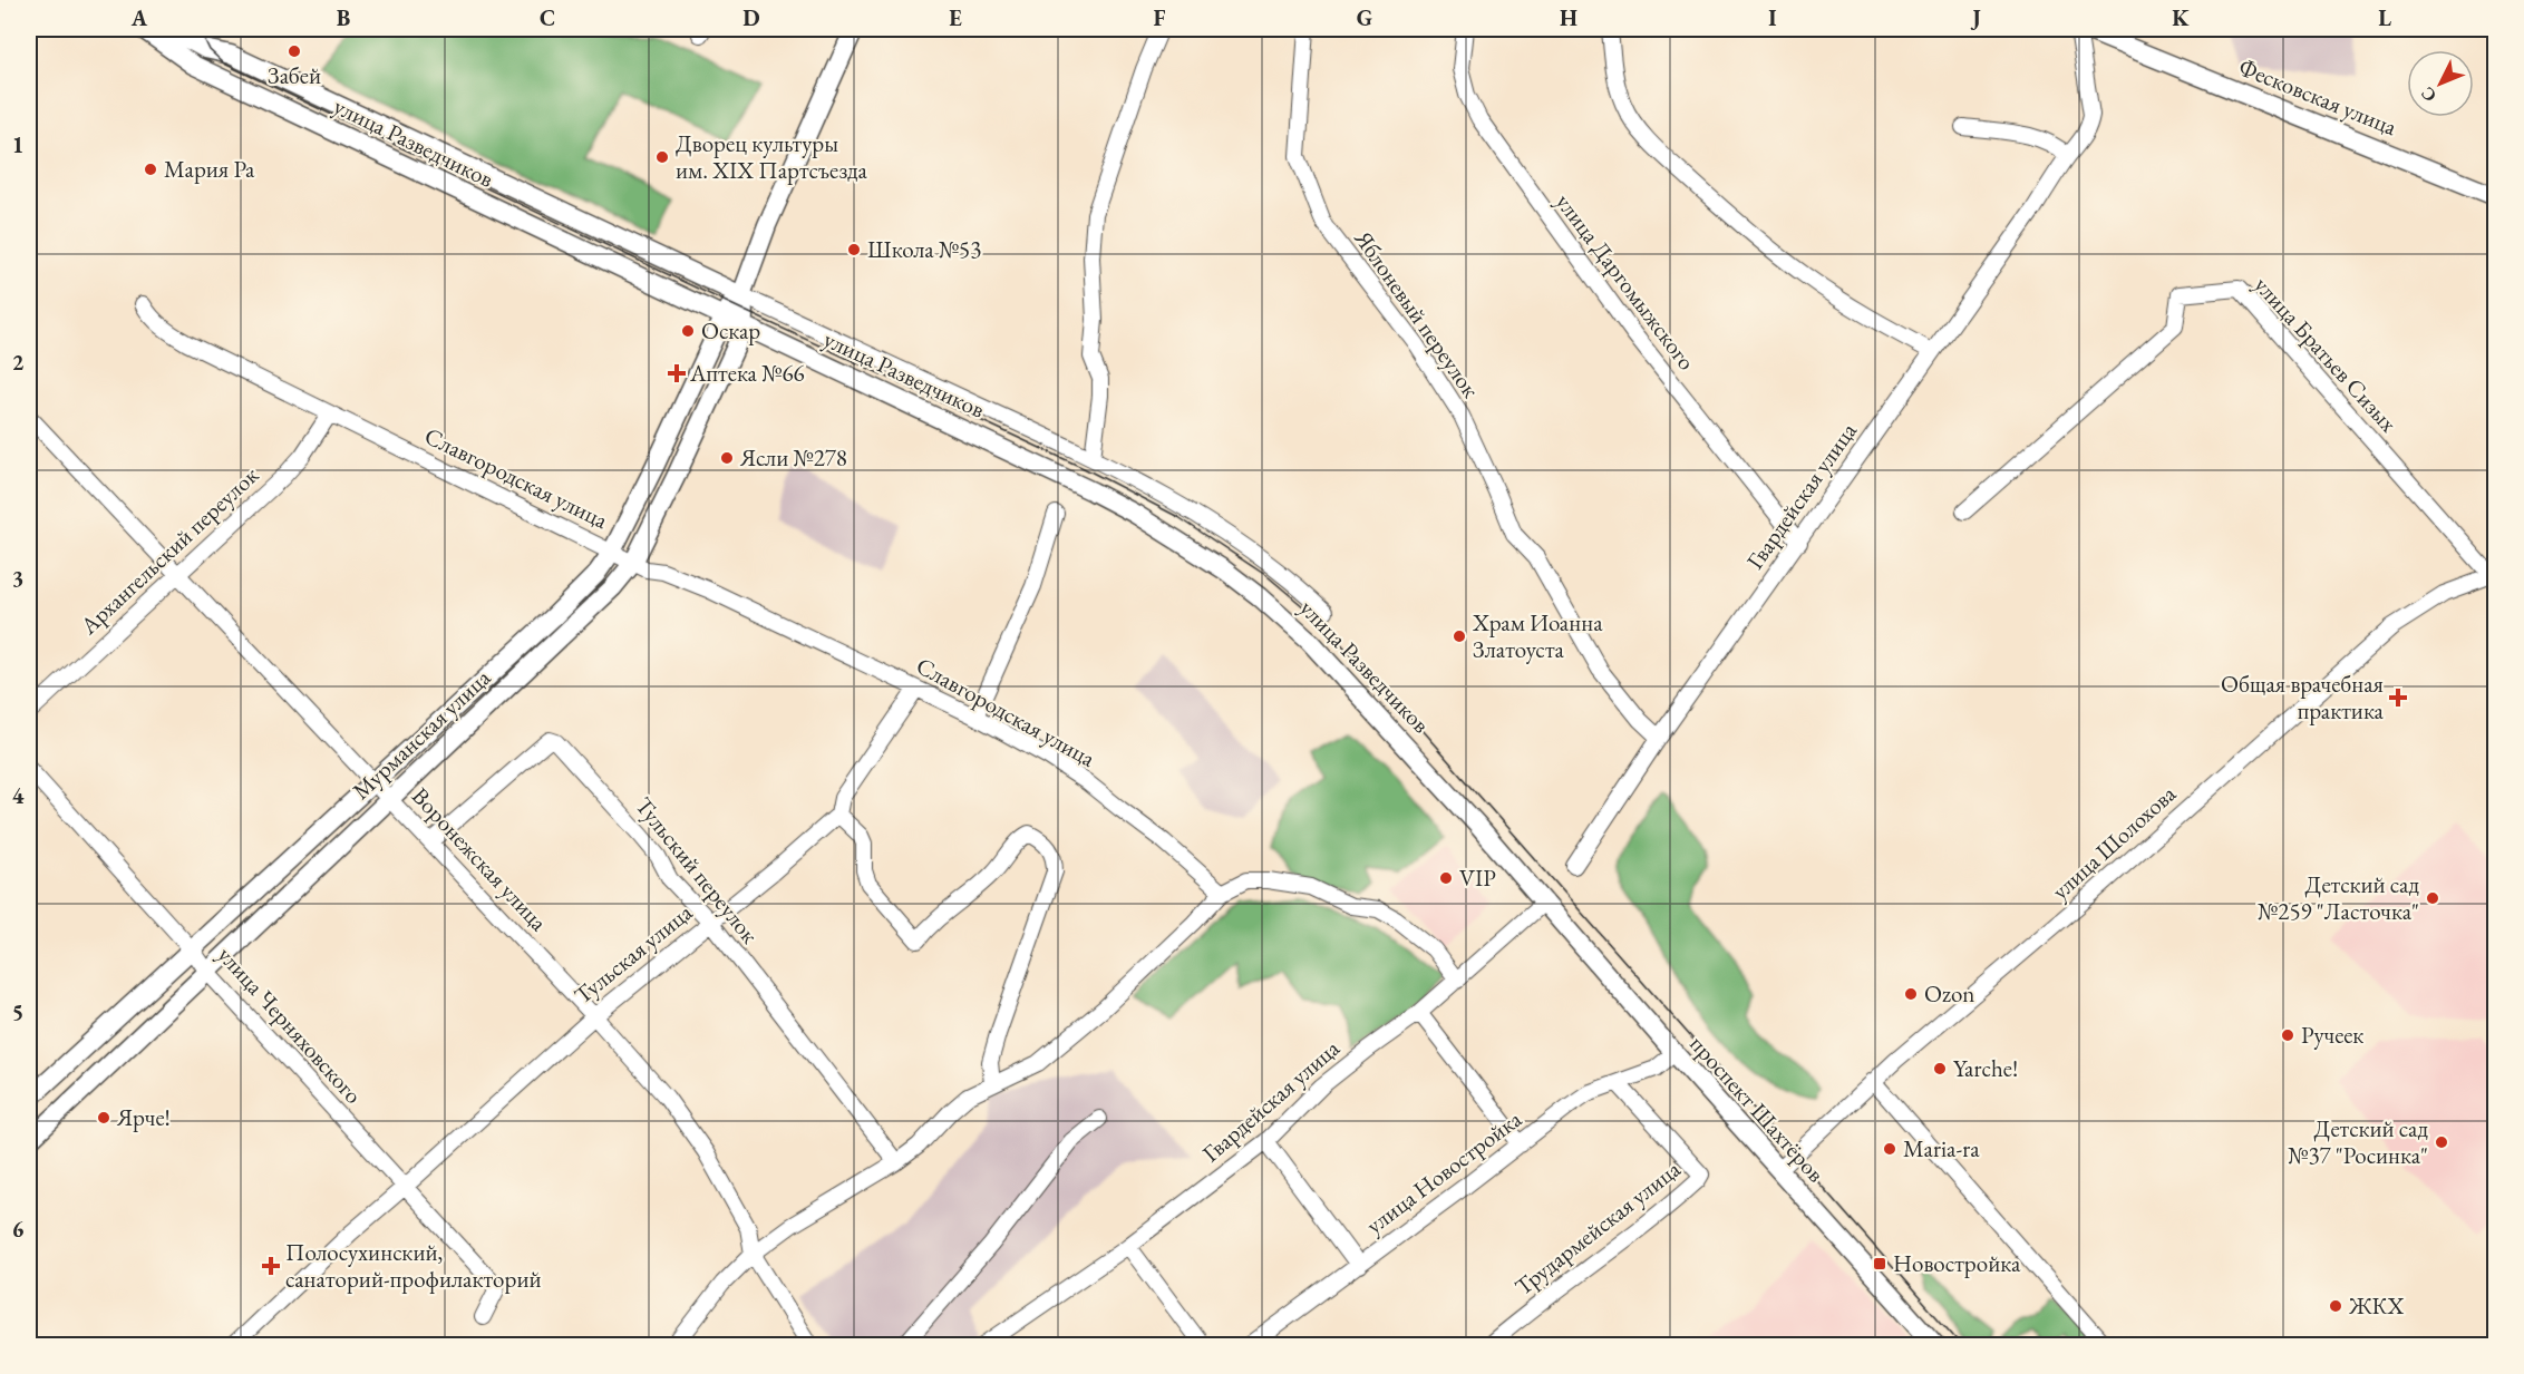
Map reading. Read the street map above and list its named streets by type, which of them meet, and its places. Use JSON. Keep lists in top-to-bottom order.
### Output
{
  "streets": {
    "main road": [
      "Фесковская улица",
      "улица Разведчиков",
      "Мурманская улица",
      "проспект Шахтёров"
    ],
    "street": [
      "улица Даргомыжского",
      "Яблоневый переулок",
      "улица Братьев Сизых",
      "Славгородская улица",
      "Гвардейская улица",
      "Архангельский переулок",
      "улица Шолохова",
      "Воронежская улица",
      "Тульский переулок",
      "Тульская улица",
      "улица Черняховского",
      "улица Новостройка",
      "Трудармейская улица"
    ]
  },
  "crossings": [
    ["Фесковская улица", "Гвардейская улица"],
    ["улица Разведчиков", "Гвардейская улица"],
    ["улица Разведчиков", "Мурманская улица"],
    ["улица Разведчиков", "проспект Шахтёров"],
    ["улица Даргомыжского", "Гвардейская улица"],
    ["Яблоневый переулок", "Гвардейская улица"],
    ["улица Братьев Сизых", "улица Шолохова"],
    ["Славгородская улица", "Архангельский переулок"],
    ["Славгородская улица", "Мурманская улица"],
    ["Славгородская улица", "Тульская улица"],
    ["Гвардейская улица", "проспект Шахтёров"],
    ["Архангельский переулок", "Воронежская улица"],
    ["Мурманская улица", "Воронежская улица"],
    ["Мурманская улица", "улица Черняховского"],
    ["улица Шолохова", "проспект Шахтёров"],
    ["Воронежская улица", "Тульский переулок"],
    ["Воронежская улица", "Тульская улица"],
    ["Тульский переулок", "Тульская улица"],
    ["Тульская улица", "улица Черняховского"],
    ["проспект Шахтёров", "улица Новостройка"],
    ["улица Новостройка", "Трудармейская улица"]
  ],
  "places": {
    "other": [
      "Забей",
      "Дворец культуры им. XIX Партсъезда",
      "Мария Ра",
      "Школа №53",
      "Оскар",
      "Ясли №278",
      "Храм Иоанна Златоуста",
      "VIP",
      "Детский сад №259 \"Ласточка\"",
      "Ozon",
      "Ручеек",
      "Yarche!",
      "Ярче!",
      "Детский сад №37 \"Росинка\"",
      "Maria-ra",
      "ЖКХ"
    ],
    "health": ["Аптека №66", "Общая врачебная практика", "Полосухинский, санаторий-профилакторий"],
    "transit": ["Новостройка"]
  },
  "north": "bottom left",
  "grid": {
    "columns": [
      "A",
      "B",
      "C",
      "D",
      "E",
      "F",
      "G",
      "H",
      "I",
      "J",
      "K",
      "L"
    ],
    "rows": [
      "1",
      "2",
      "3",
      "4",
      "5",
      "6"
    ]
  }
}
